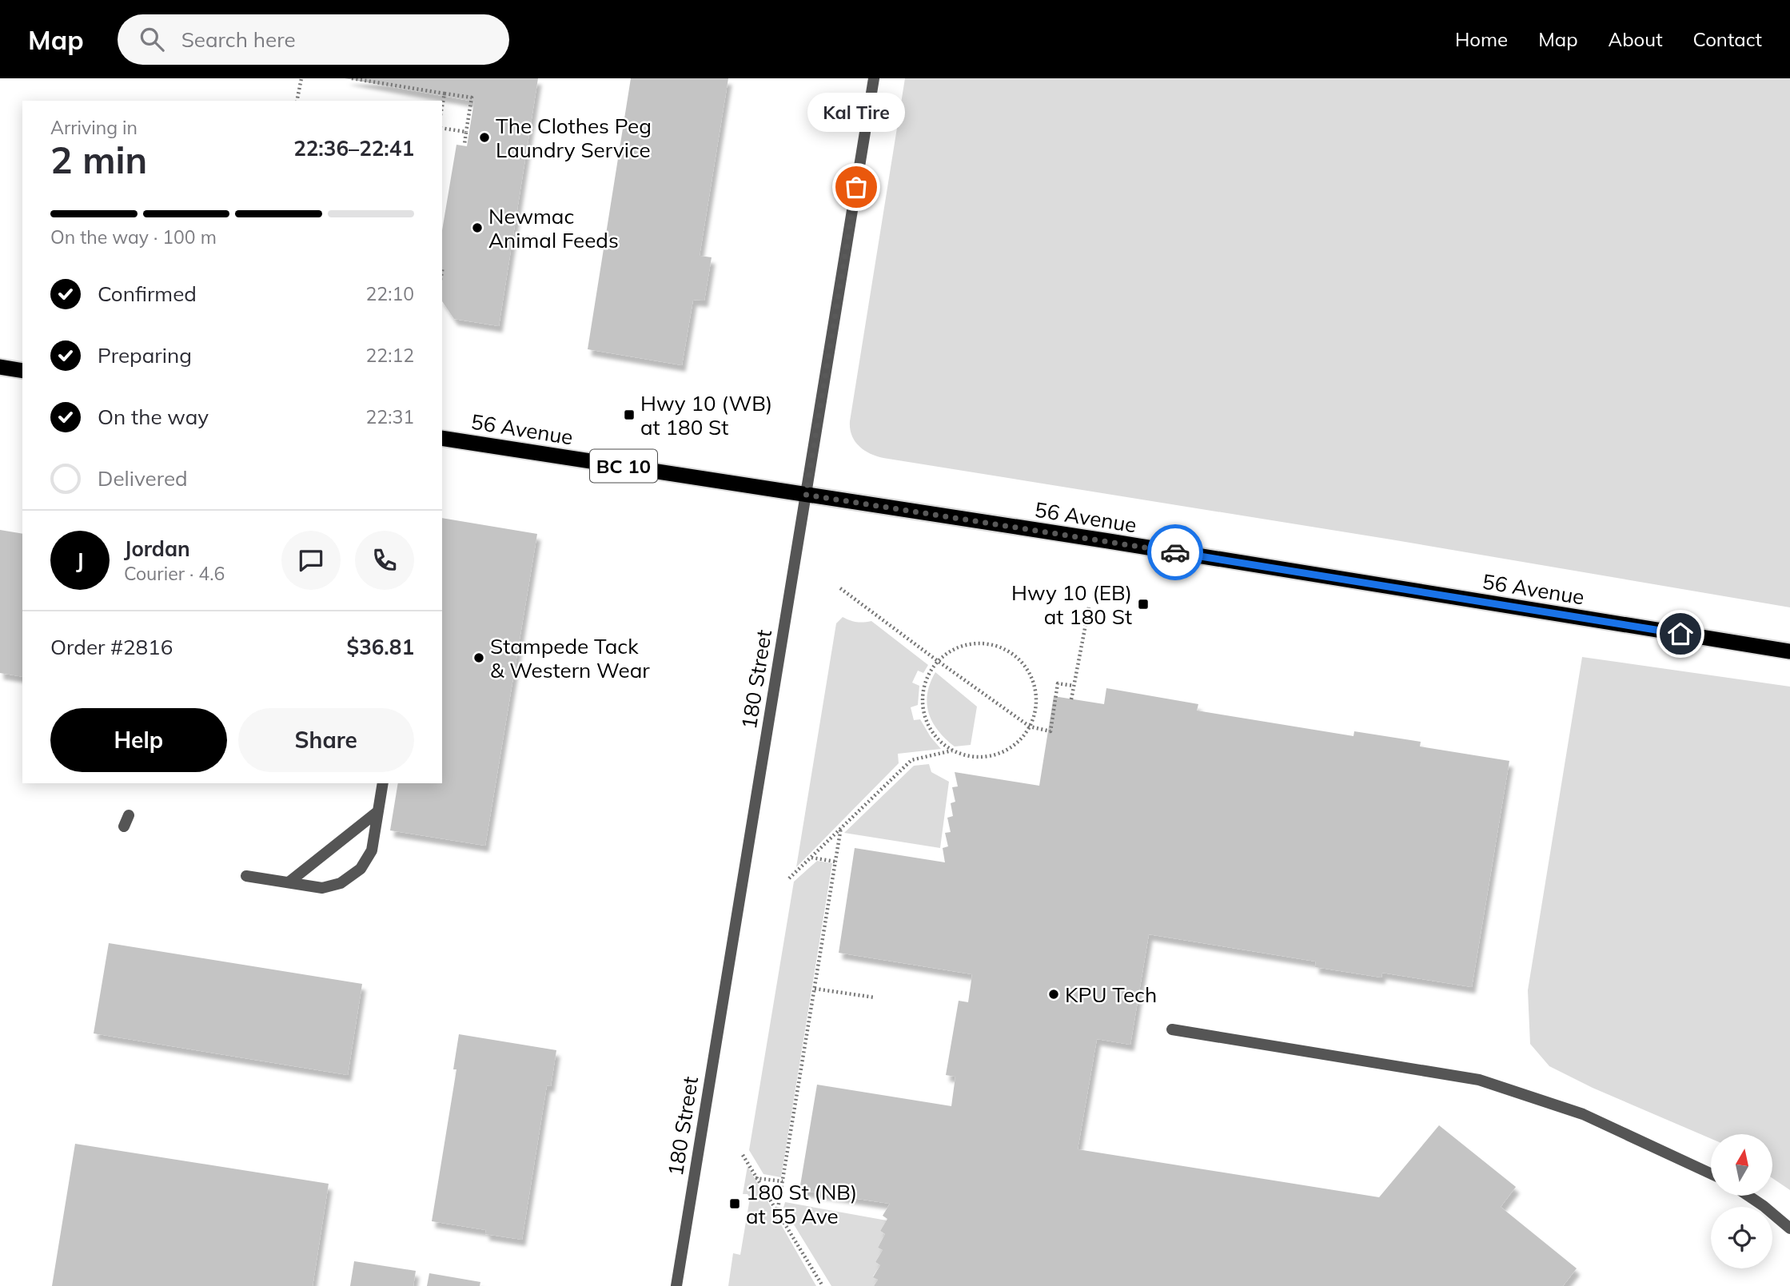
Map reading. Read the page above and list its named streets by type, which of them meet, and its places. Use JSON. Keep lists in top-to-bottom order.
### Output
{
  "streets": {
    "highway": ["56 Avenue", "BC 10"],
    "street": ["180 Street"]
  },
  "crossings": [
    ["56 Avenue", "180 Street"]
  ],
  "places": {
    "other": [
      "The Clothes Peg Laundry Service",
      "Kal Tire",
      "Newmac Animal Feeds",
      "Stampede Tack & Western Wear",
      "KPU Tech"
    ],
    "transit": ["Hwy 10 (WB) at 180 St", "Hwy 10 (EB) at 180 St", "180 St (NB) at 55 Ave"]
  },
  "north": "top",
  "page": {
    "header": "Map",
    "search": "Search here",
    "nav": [
      "Home",
      "Map",
      "About",
      "Contact"
    ],
    "bubble": "Kal Tire",
    "heading": ["2 min", "Arriving in", "22:36–22:41"],
    "panel": [
      "Jordan",
      "Courier · 4.6",
      "Order #2816",
      "$36.81"
    ],
    "bar": "On the way · 100 m",
    "list": [
      ["Confirmed", "22:10"],
      ["Preparing", "22:12"],
      ["On the way", "22:31"],
      "Delivered"
    ],
    "round": "J",
    "buttons": ["Help", "Share"]
  }
}
